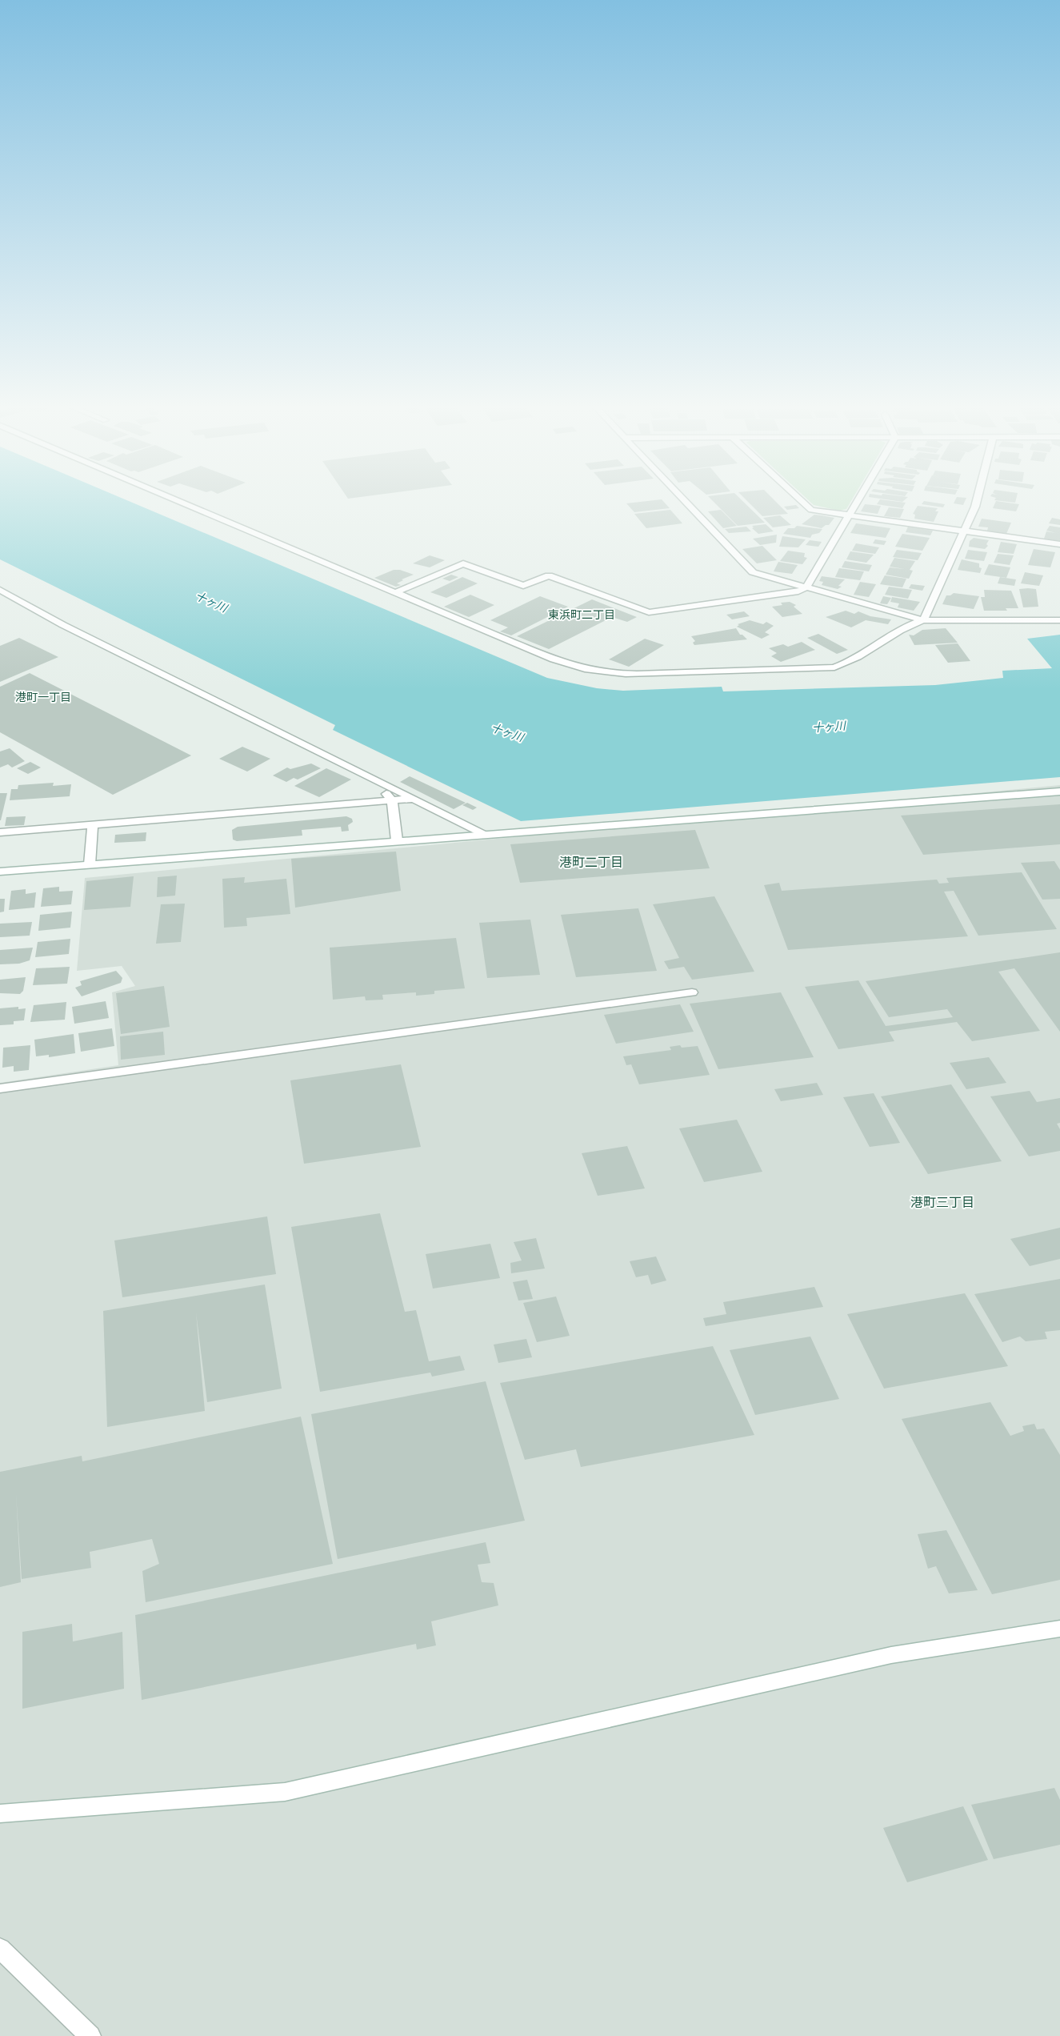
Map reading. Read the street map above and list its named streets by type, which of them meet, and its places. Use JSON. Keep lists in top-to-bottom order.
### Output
{
  "districts": [
    "東浜町二丁目",
    "港町一丁目",
    "港町二丁目",
    "港町三丁目"
  ],
  "water": ["十ヶ川"]
}
